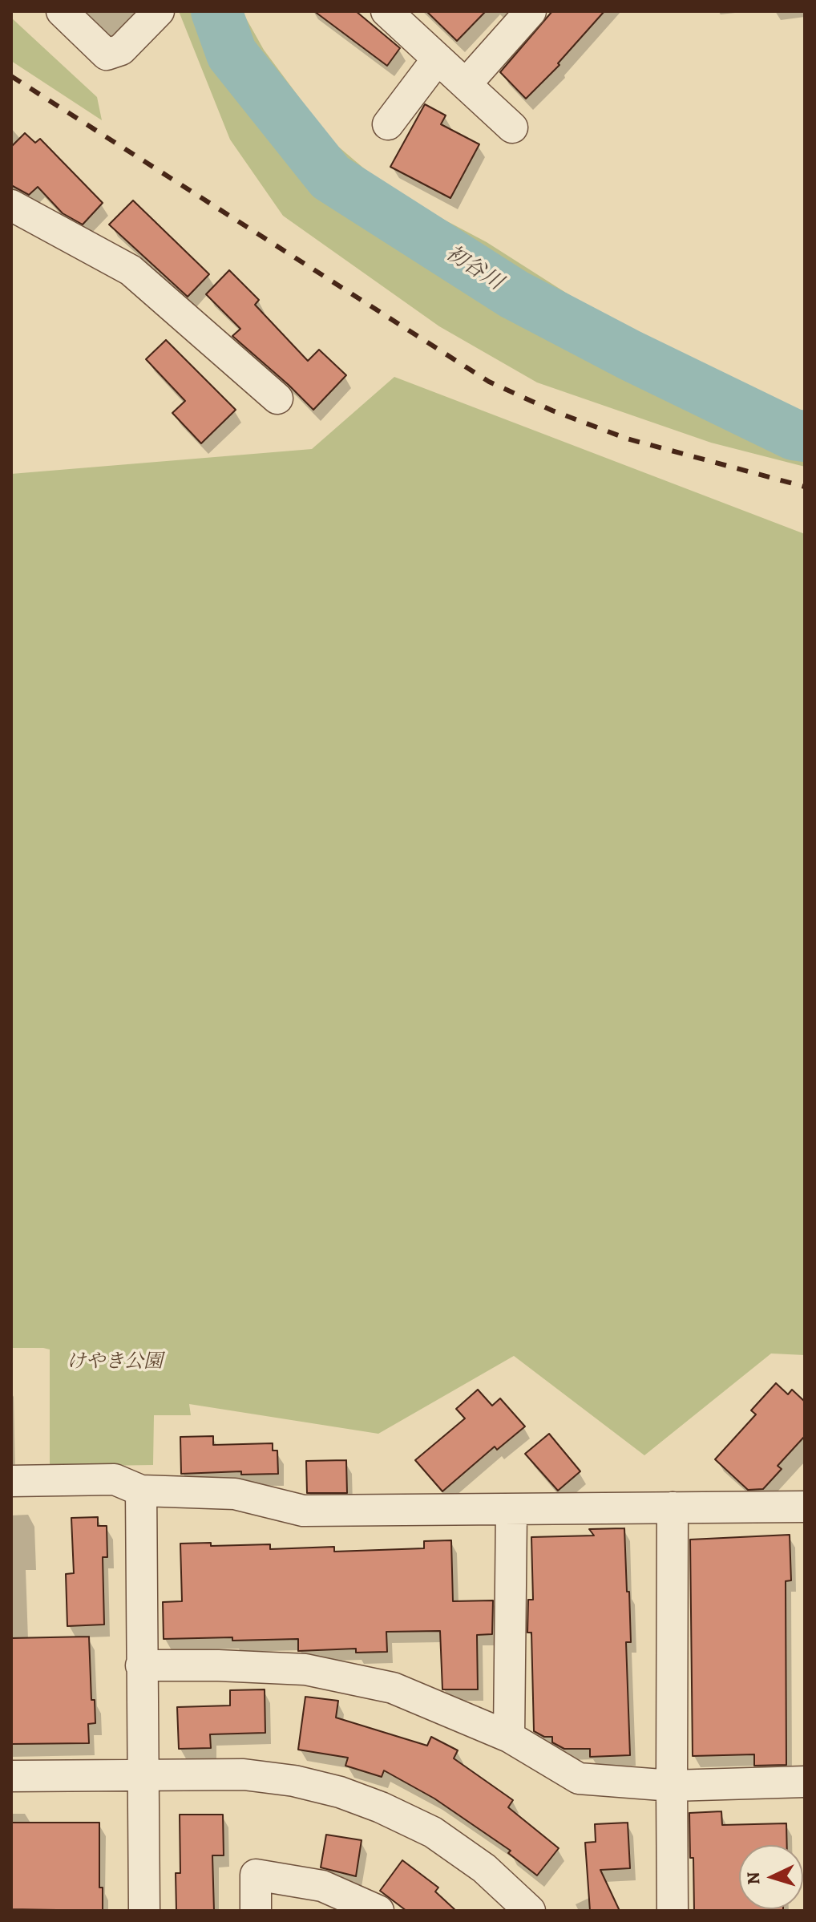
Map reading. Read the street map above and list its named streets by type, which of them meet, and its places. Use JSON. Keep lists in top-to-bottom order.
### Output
{
  "water": ["初谷川"],
  "parks": ["けやき公園"],
  "north": "left"
}
